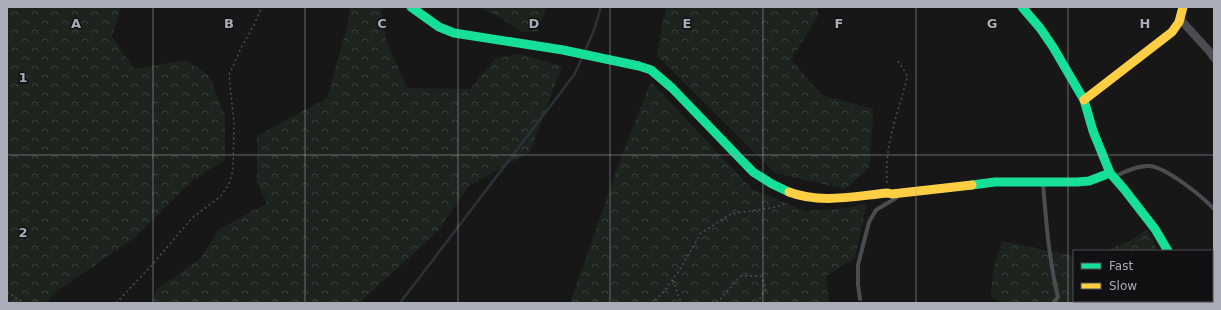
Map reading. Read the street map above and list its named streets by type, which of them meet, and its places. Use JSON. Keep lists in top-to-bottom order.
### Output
{
  "legend": ["Fast", "Slow"],
  "grid": {
    "columns": [
      "A",
      "B",
      "C",
      "D",
      "E",
      "F",
      "G",
      "H"
    ],
    "rows": ["1", "2"]
  }
}
